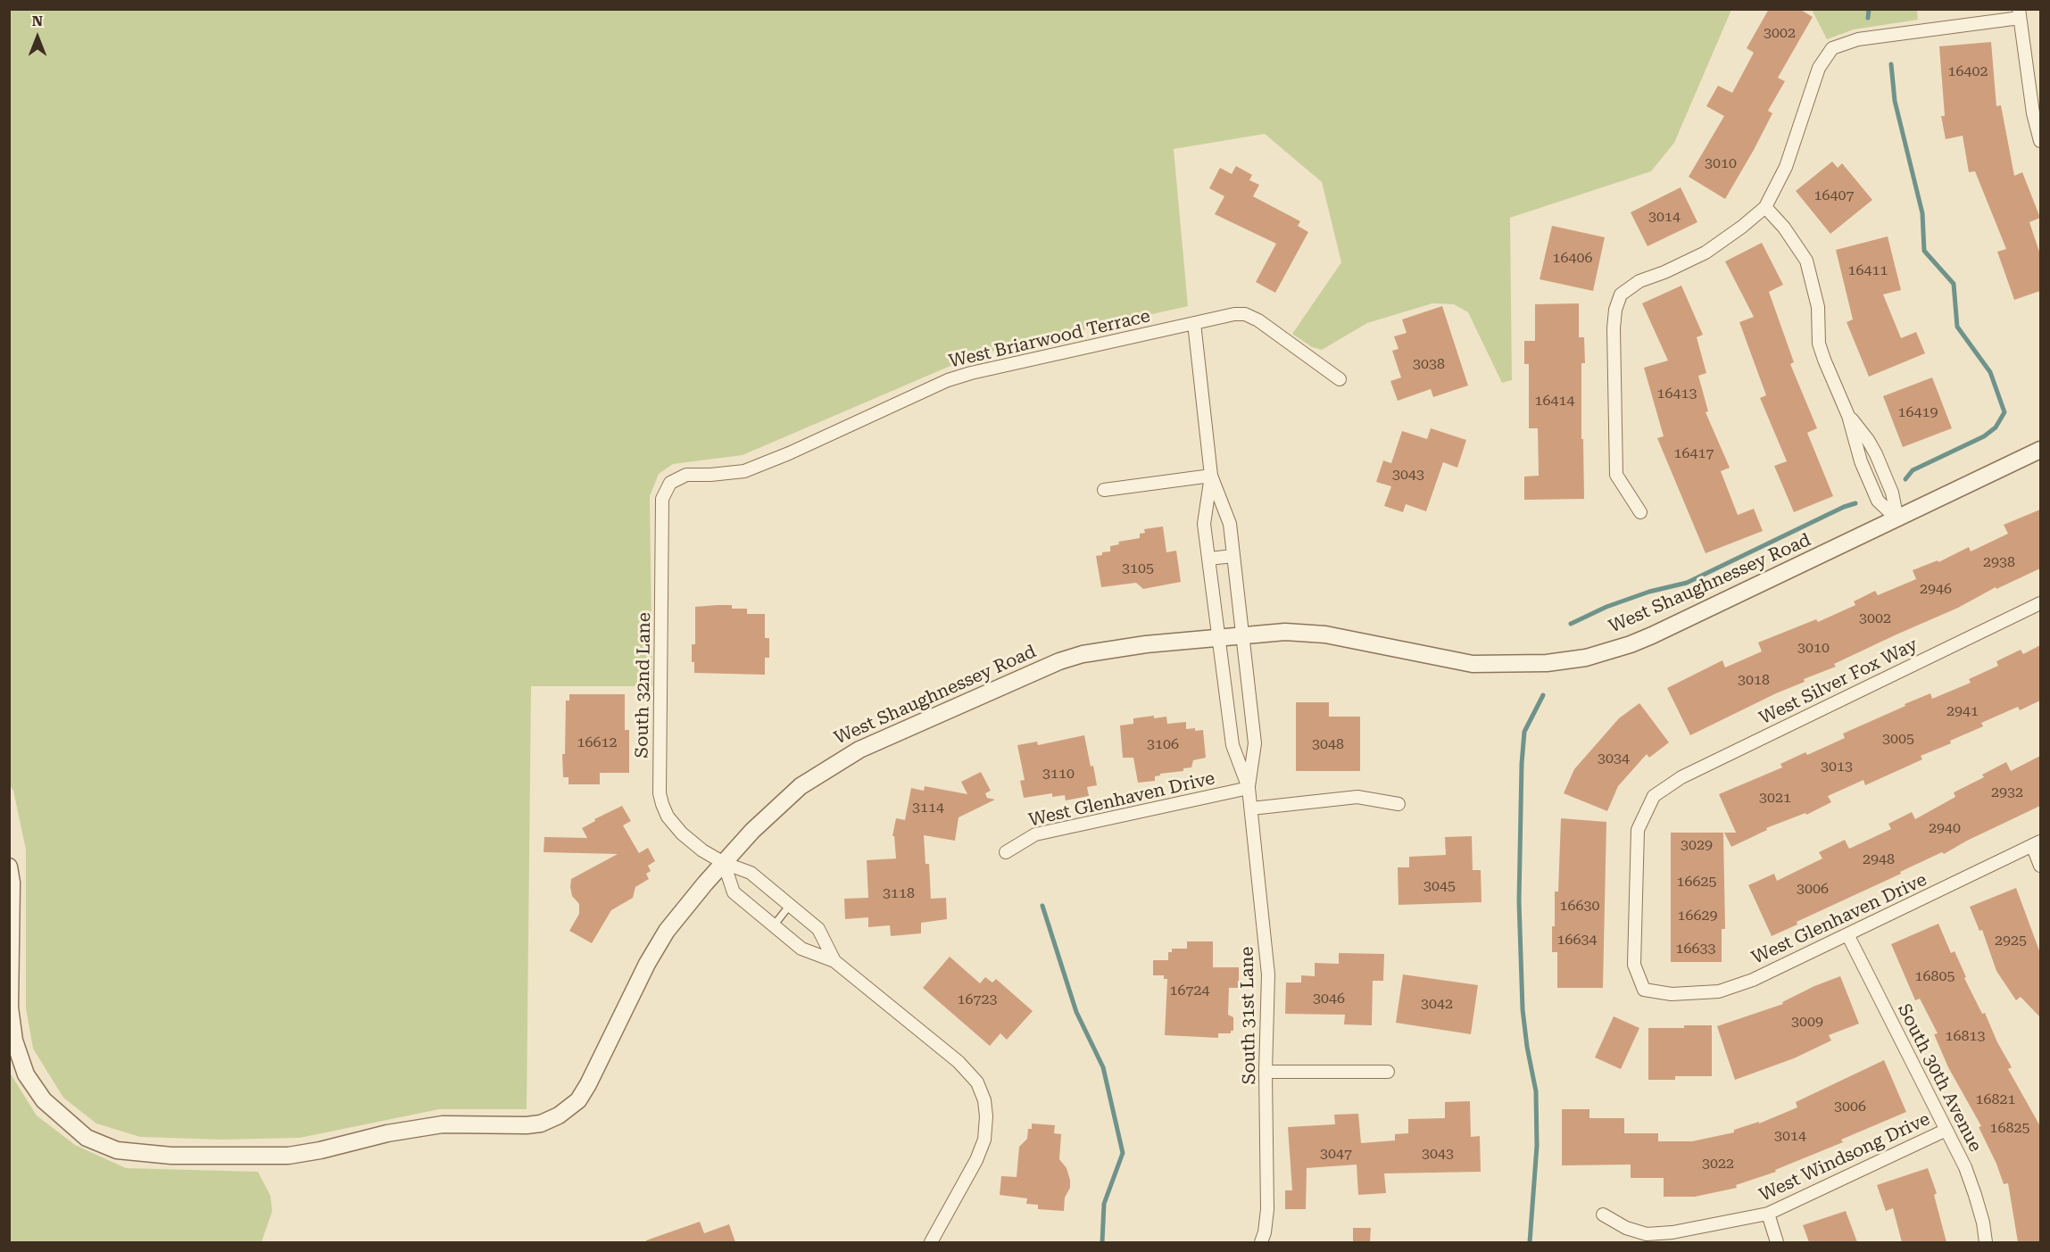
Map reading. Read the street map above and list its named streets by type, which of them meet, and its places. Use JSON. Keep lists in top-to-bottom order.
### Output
{
  "streets": {
    "street": [
      "West Briarwood Terrace",
      "West Shaughnessey Road",
      "West Silver Fox Way",
      "South 32nd Lane",
      "West Glenhaven Drive",
      "South 31st Lane",
      "South 30th Avenue",
      "West Windsong Drive"
    ]
  },
  "crossings": [
    ["West Briarwood Terrace", "South 32nd Lane"],
    ["West Briarwood Terrace", "South 31st Lane"],
    ["West Shaughnessey Road", "South 32nd Lane"],
    ["West Shaughnessey Road", "South 31st Lane"],
    ["West Silver Fox Way", "West Glenhaven Drive"],
    ["West Glenhaven Drive", "South 31st Lane"],
    ["West Glenhaven Drive", "South 30th Avenue"],
    ["South 30th Avenue", "West Windsong Drive"]
  ],
  "house_numbers": [
    "3002",
    "16402",
    "3010",
    "16407",
    "3014",
    "16406",
    "16411",
    "3038",
    "16413",
    "16414",
    "16419",
    "16417",
    "3043",
    "2938",
    "3105",
    "2946",
    "3002",
    "3010",
    "3018",
    "2941",
    "3005",
    "16612",
    "3106",
    "3048",
    "3034",
    "3013",
    "3110",
    "2932",
    "3021",
    "3114",
    "2940",
    "3029",
    "2948",
    "16625",
    "3045",
    "3006",
    "3118",
    "16630",
    "16629",
    "16634",
    "2925",
    "16633",
    "16805",
    "16724",
    "3046",
    "16723",
    "3042",
    "3009",
    "16813",
    "16821",
    "3006",
    "16825",
    "3014",
    "3047",
    "3043",
    "3022"
  ],
  "north": "top"
}
